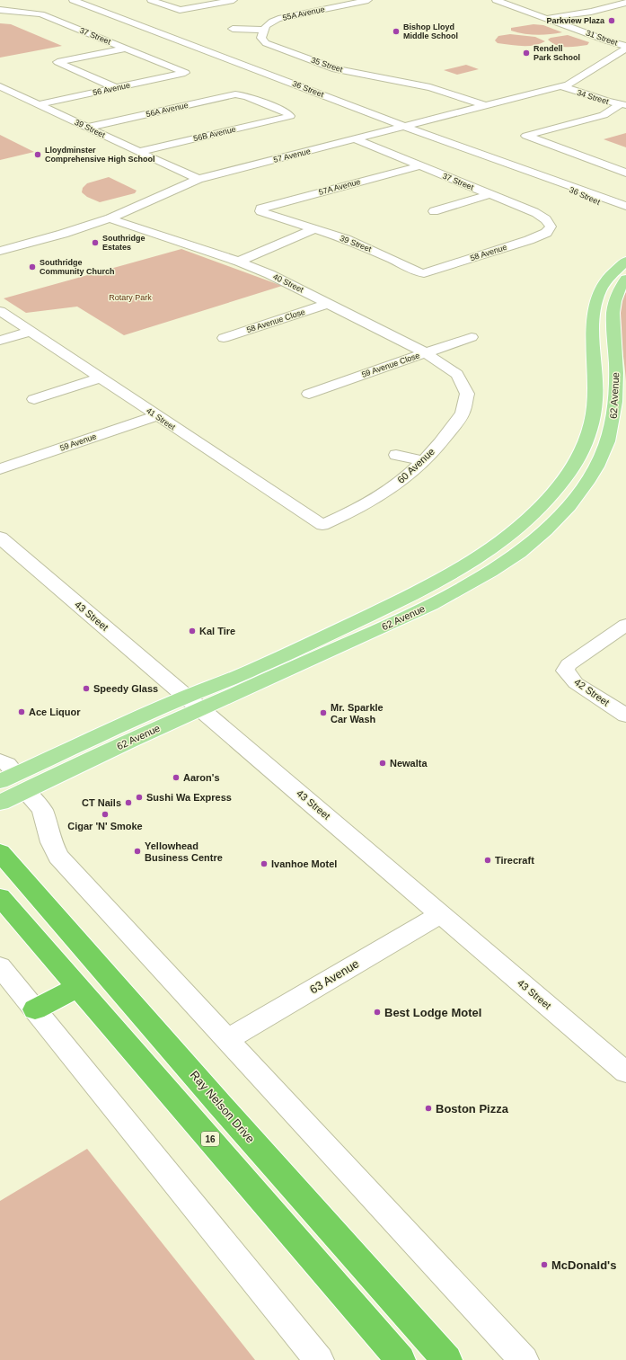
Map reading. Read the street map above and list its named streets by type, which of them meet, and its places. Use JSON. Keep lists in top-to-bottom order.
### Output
{
  "streets": {
    "highway": ["Ray Nelson Drive", "16"],
    "main road": ["62 Avenue"],
    "street": [
      "55A Avenue",
      "37 Street",
      "31 Street",
      "35 Street",
      "56 Avenue",
      "36 Street",
      "34 Street",
      "56A Avenue",
      "39 Street",
      "56B Avenue",
      "57 Avenue",
      "57A Avenue",
      "58 Avenue",
      "40 Street",
      "58 Avenue Close",
      "59 Avenue Close",
      "41 Street",
      "59 Avenue",
      "60 Avenue",
      "43 Street",
      "42 Street",
      "63 Avenue"
    ]
  },
  "crossings": [
    ["55A Avenue", "35 Street"],
    ["37 Street", "56 Avenue"],
    ["37 Street", "57 Avenue"],
    ["37 Street", "57A Avenue"],
    ["37 Street", "58 Avenue"],
    ["31 Street", "57 Avenue"],
    ["35 Street", "57 Avenue"],
    ["56 Avenue", "39 Street"],
    ["36 Street", "57 Avenue"],
    ["34 Street", "57 Avenue"],
    ["56A Avenue", "39 Street"],
    ["56A Avenue", "56B Avenue"],
    ["39 Street", "56B Avenue"],
    ["39 Street", "57 Avenue"],
    ["39 Street", "57A Avenue"],
    ["39 Street", "58 Avenue"],
    ["57 Avenue", "40 Street"],
    ["40 Street", "58 Avenue Close"],
    ["40 Street", "59 Avenue Close"],
    ["40 Street", "60 Avenue"],
    ["62 Avenue", "43 Street"],
    ["41 Street", "59 Avenue"],
    ["41 Street", "60 Avenue"],
    ["43 Street", "63 Avenue"]
  ],
  "parks": ["Rotary Park"],
  "places": [
    "Parkview Plaza",
    "Bishop Lloyd Middle School",
    "Rendell Park School",
    "Lloydminster Comprehensive High School",
    "Southridge Estates",
    "Southridge Community Church",
    "Kal Tire",
    "Speedy Glass",
    "Ace Liquor",
    "Mr. Sparkle Car Wash",
    "Newalta",
    "Aaron's",
    "Sushi Wa Express",
    "CT Nails",
    "Cigar 'N' Smoke",
    "Yellowhead Business Centre",
    "Tirecraft",
    "Ivanhoe Motel",
    "Best Lodge Motel",
    "Boston Pizza",
    "McDonald's"
  ]
}
